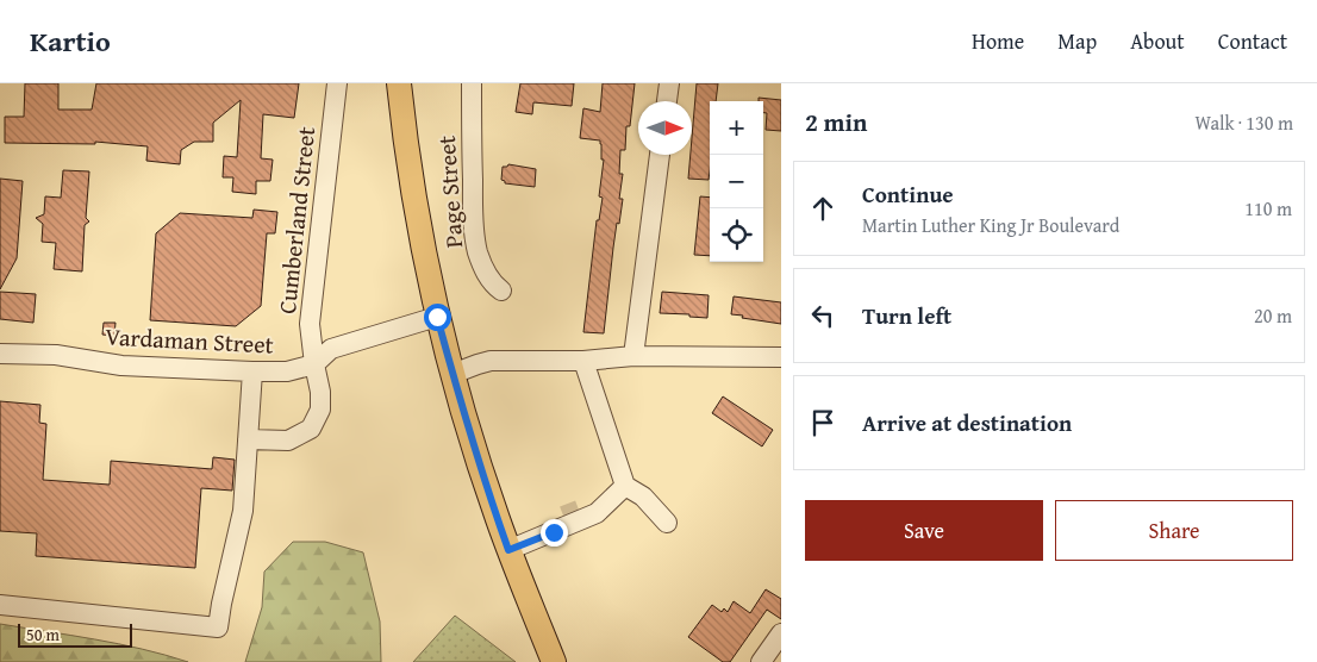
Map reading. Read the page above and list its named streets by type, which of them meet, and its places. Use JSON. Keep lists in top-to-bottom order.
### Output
{
  "streets": {
    "street": ["Page Street", "Cumberland Street", "Vardaman Street"]
  },
  "crossings": [
    ["Cumberland Street", "Vardaman Street"]
  ],
  "scale_bar": "50 m",
  "north": "right",
  "page": {
    "header": "Kartio",
    "nav": [
      "Home",
      "Map",
      "About",
      "Contact"
    ],
    "heading": ["2 min", "Walk · 130 m"],
    "map_buttons": ["+", "−"],
    "list": [
      ["Continue", "Martin Luther King Jr Boulevard", "110 m"],
      ["Turn left", "20 m"],
      "Arrive at destination"
    ],
    "buttons": ["Save", "Share"],
    "scale": "50 m"
  }
}
